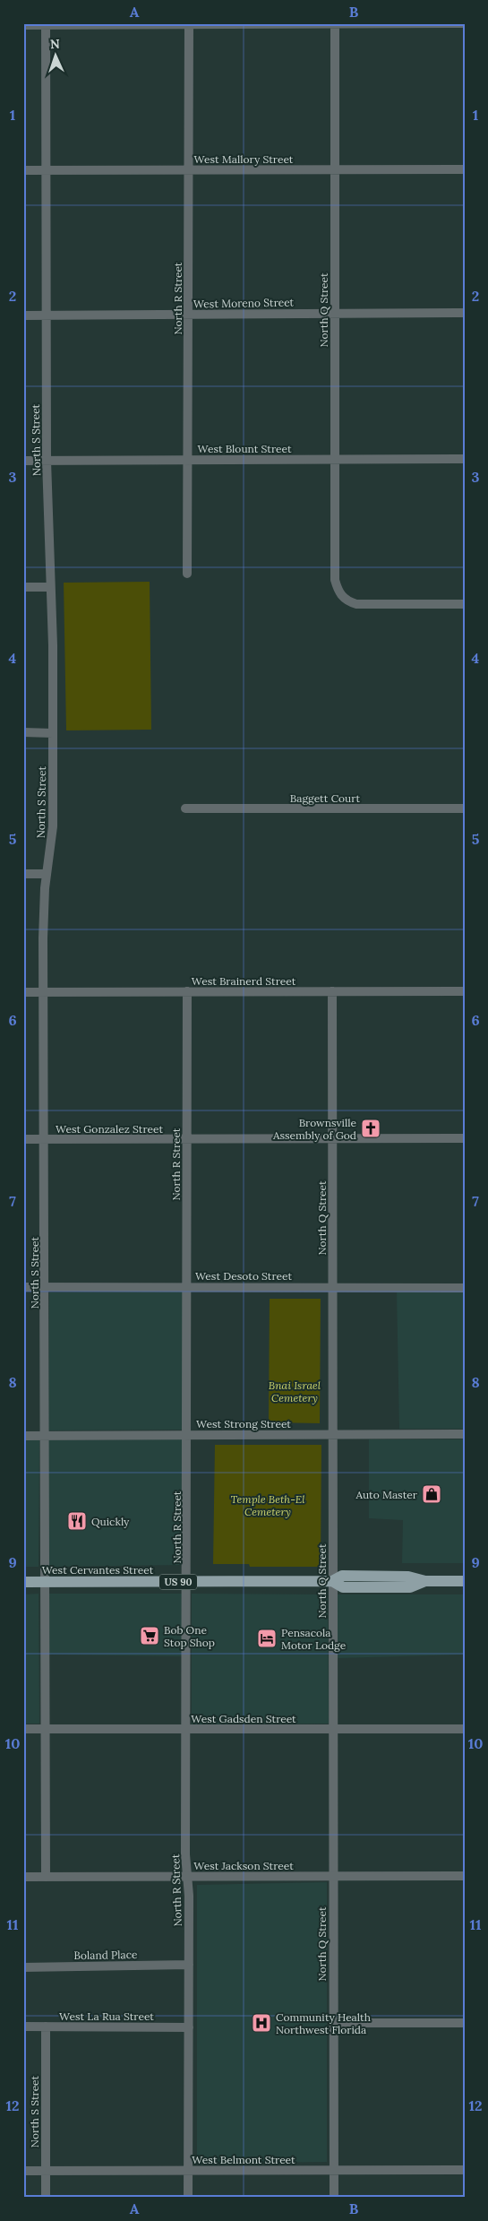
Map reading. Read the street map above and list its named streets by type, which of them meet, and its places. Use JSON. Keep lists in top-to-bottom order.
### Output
{
  "streets": {
    "main road": ["West Cervantes Street", "US 90"],
    "street": [
      "West Mallory Street",
      "North R Street",
      "West Moreno Street",
      "North Q Street",
      "North S Street",
      "West Blount Street",
      "Baggett Court",
      "West Brainerd Street",
      "West Gonzalez Street",
      "West Desoto Street",
      "West Strong Street",
      "West Gadsden Street",
      "West Jackson Street",
      "Boland Place",
      "West La Rua Street",
      "West Belmont Street"
    ]
  },
  "crossings": [
    ["West Mallory Street", "North R Street"],
    ["West Mallory Street", "North Q Street"],
    ["West Mallory Street", "North S Street"],
    ["North R Street", "West Moreno Street"],
    ["North R Street", "West Blount Street"],
    ["North R Street", "West Brainerd Street"],
    ["North R Street", "West Gonzalez Street"],
    ["North R Street", "West Desoto Street"],
    ["North R Street", "West Strong Street"],
    ["North R Street", "West Cervantes Street"],
    ["North R Street", "West Gadsden Street"],
    ["North R Street", "West Jackson Street"],
    ["North R Street", "Boland Place"],
    ["North R Street", "West La Rua Street"],
    ["North R Street", "West Belmont Street"],
    ["West Moreno Street", "North Q Street"],
    ["West Moreno Street", "North S Street"],
    ["North Q Street", "West Blount Street"],
    ["North Q Street", "West Brainerd Street"],
    ["North Q Street", "West Gonzalez Street"],
    ["North Q Street", "West Desoto Street"],
    ["North Q Street", "West Strong Street"],
    ["North Q Street", "West Cervantes Street"],
    ["North Q Street", "West Gadsden Street"],
    ["North Q Street", "West Jackson Street"],
    ["North Q Street", "West Belmont Street"],
    ["North S Street", "West Blount Street"],
    ["North S Street", "West Brainerd Street"],
    ["North S Street", "West Gonzalez Street"],
    ["North S Street", "West Desoto Street"],
    ["North S Street", "West Strong Street"],
    ["North S Street", "West Cervantes Street"],
    ["North S Street", "West Gadsden Street"],
    ["North S Street", "West Jackson Street"],
    ["North S Street", "West La Rua Street"],
    ["North S Street", "West Belmont Street"]
  ],
  "parks": ["Bnai Israel Cemetery", "Temple Beth-El Cemetery"],
  "places": {
    "church": ["Brownsville Assembly of God"],
    "shop": ["Auto Master"],
    "restaurant": ["Quickly"],
    "supermarket": ["Bob One Stop Shop"],
    "hotel": ["Pensacola Motor Lodge"],
    "hospital": ["Community Health Northwest Florida"]
  },
  "north": "top",
  "grid": {
    "columns": ["A", "B"],
    "rows": [
      "1",
      "2",
      "3",
      "4",
      "5",
      "6",
      "7",
      "8",
      "9",
      "10",
      "11",
      "12"
    ]
  }
}
